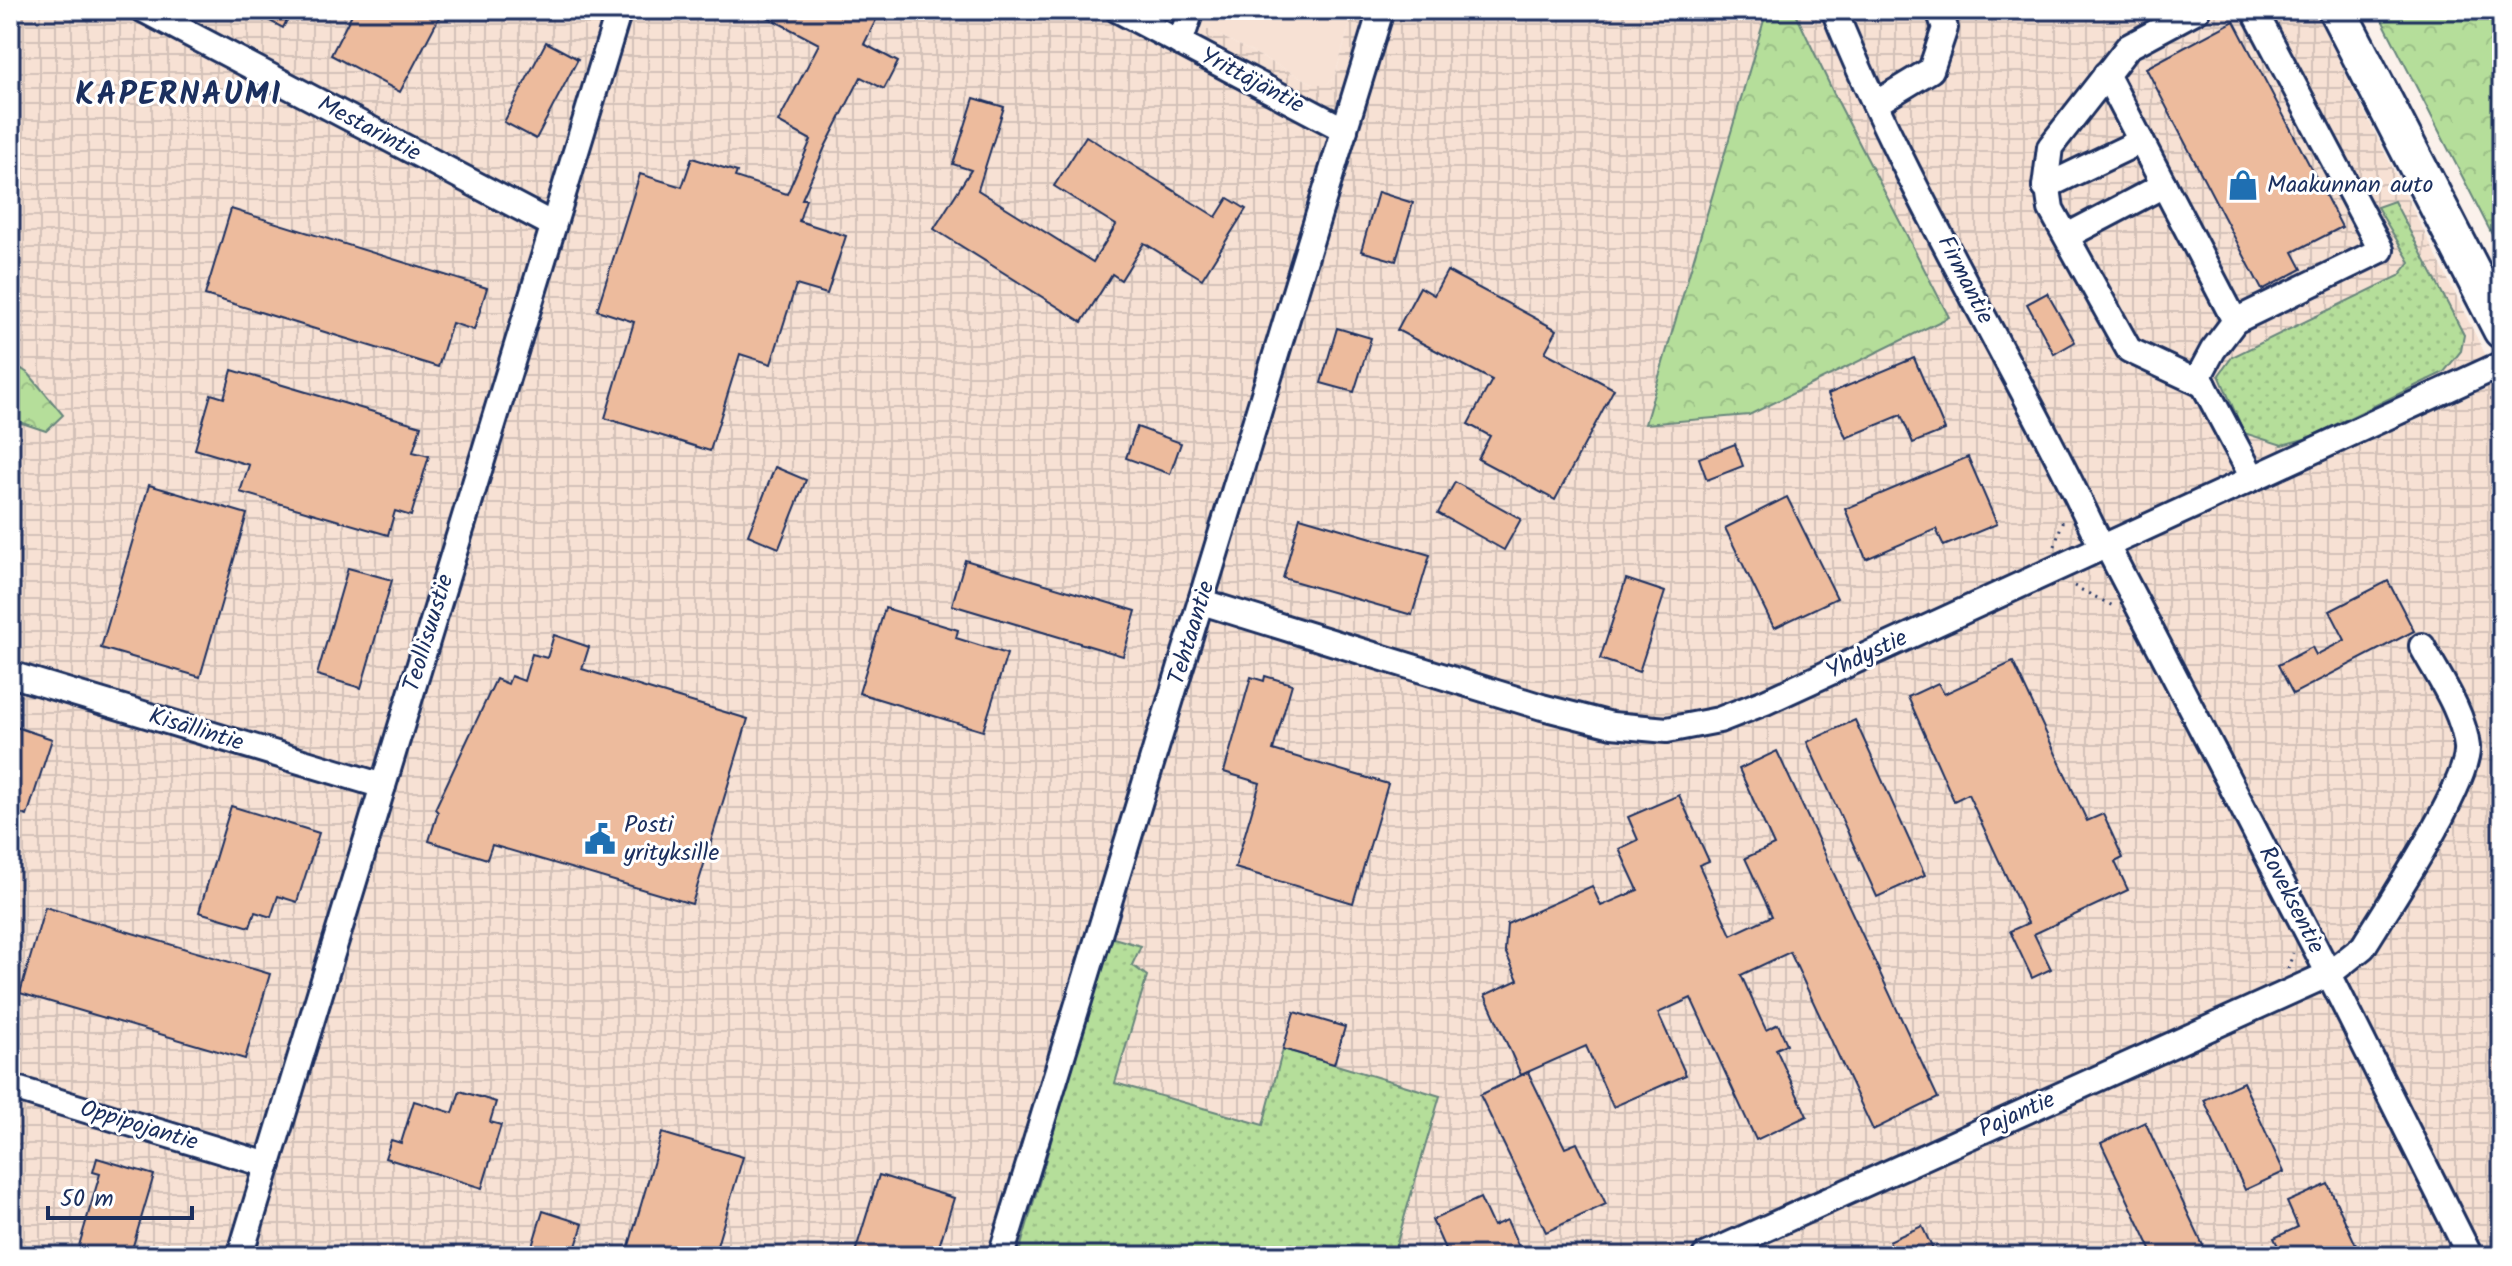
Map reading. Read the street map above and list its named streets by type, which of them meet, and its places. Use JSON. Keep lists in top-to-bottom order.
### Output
{
  "streets": {
    "street": [
      "Yrittäjäntie",
      "Mestarintie",
      "Firmantie",
      "Teollisuustie",
      "Tehtaantie",
      "Yhdystie",
      "Kisällintie",
      "Roveksentie",
      "Pajantie",
      "Oppipojantie"
    ]
  },
  "crossings": [
    ["Yrittäjäntie", "Tehtaantie"],
    ["Mestarintie", "Teollisuustie"],
    ["Firmantie", "Yhdystie"],
    ["Firmantie", "Roveksentie"],
    ["Teollisuustie", "Kisällintie"],
    ["Teollisuustie", "Oppipojantie"],
    ["Tehtaantie", "Yhdystie"],
    ["Yhdystie", "Roveksentie"],
    ["Roveksentie", "Pajantie"]
  ],
  "districts": ["KAPERNAUMI"],
  "places": {
    "shop": ["Maakunnan auto"],
    "public building": ["Posti yrityksille"]
  },
  "scale_bar": "50 m"
}
